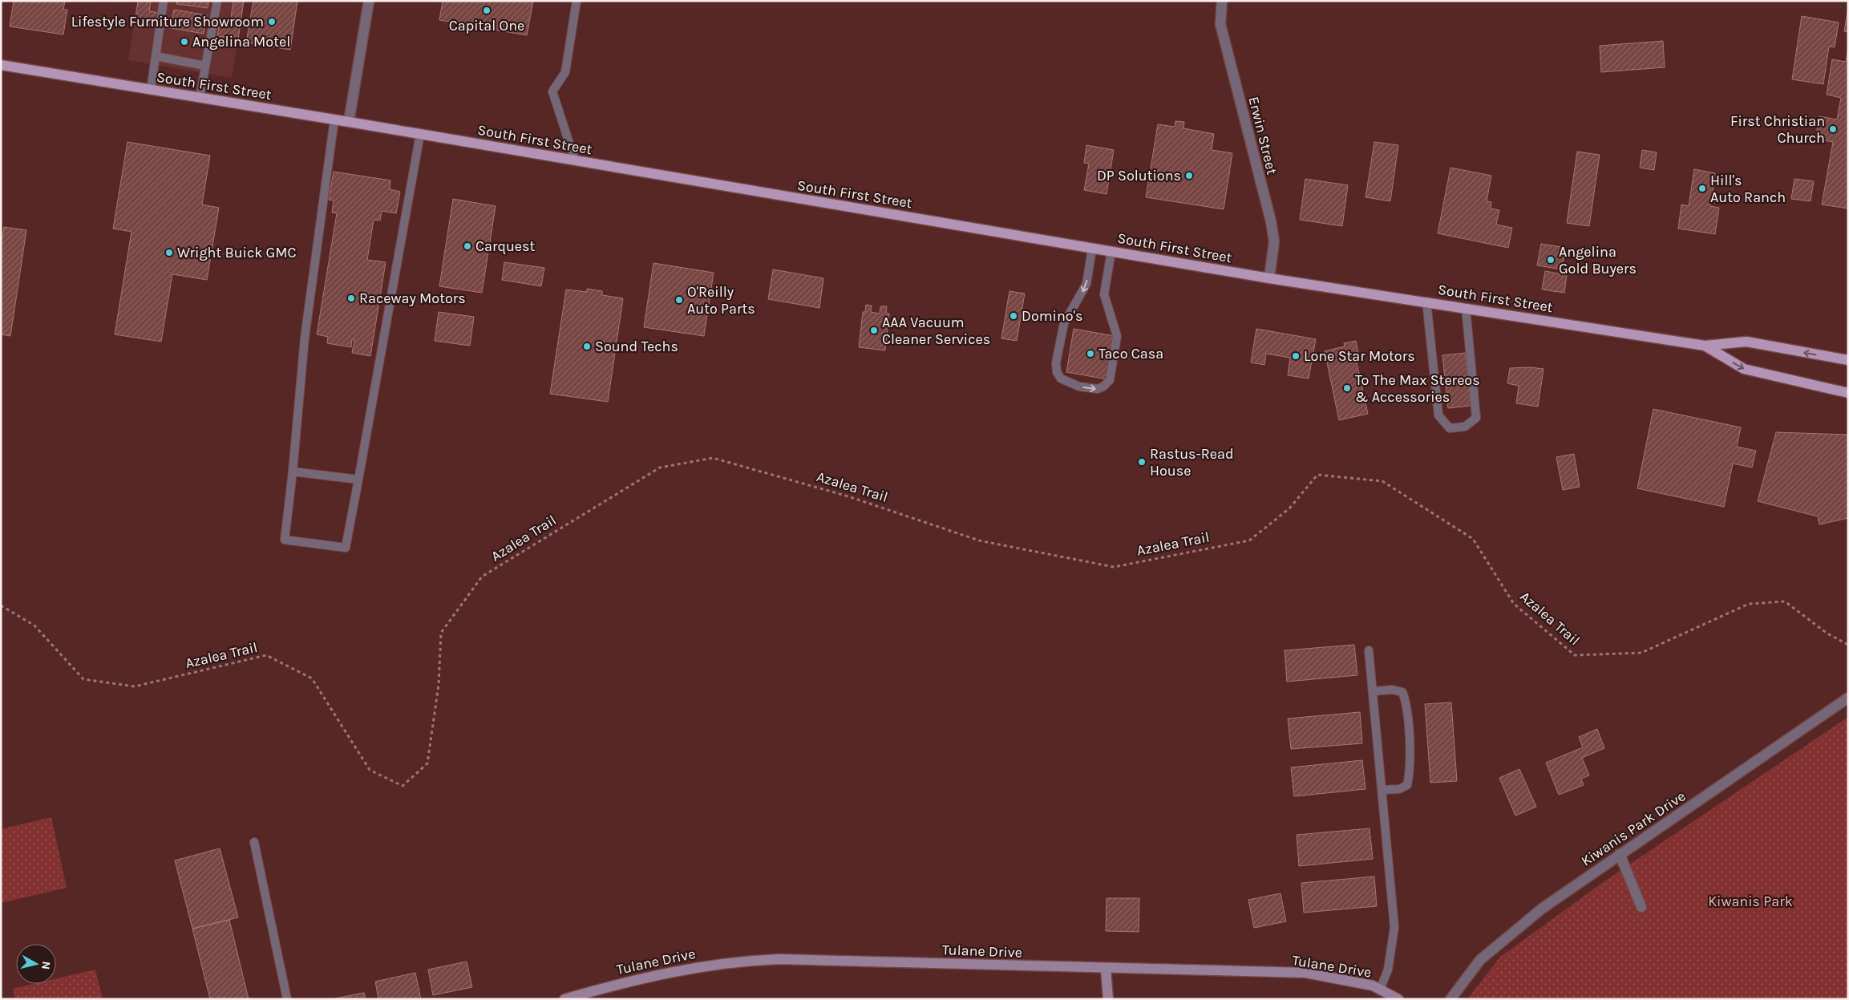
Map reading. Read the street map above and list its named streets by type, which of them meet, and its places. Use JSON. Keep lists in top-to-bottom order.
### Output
{
  "streets": {
    "main road": ["South First Street"],
    "street": ["Erwin Street", "Kiwanis Park Drive", "Tulane Drive"],
    "path": ["Azalea Trail"]
  },
  "crossings": [
    ["South First Street", "Erwin Street"]
  ],
  "parks": ["Kiwanis Park"],
  "places": [
    "Capital One",
    "Lifestyle Furniture Showroom",
    "Angelina Motel",
    "First Christian Church",
    "DP Solutions",
    "Hill's Auto Ranch",
    "Carquest",
    "Wright Buick GMC",
    "Angelina Gold Buyers",
    "Raceway Motors",
    "O'Reilly Auto Parts",
    "Domino's",
    "AAA Vacuum Cleaner Services",
    "Sound Techs",
    "Taco Casa",
    "Lone Star Motors",
    "To The Max Stereos & Accessories",
    "Rastus-Read House"
  ],
  "north": "right"
}
